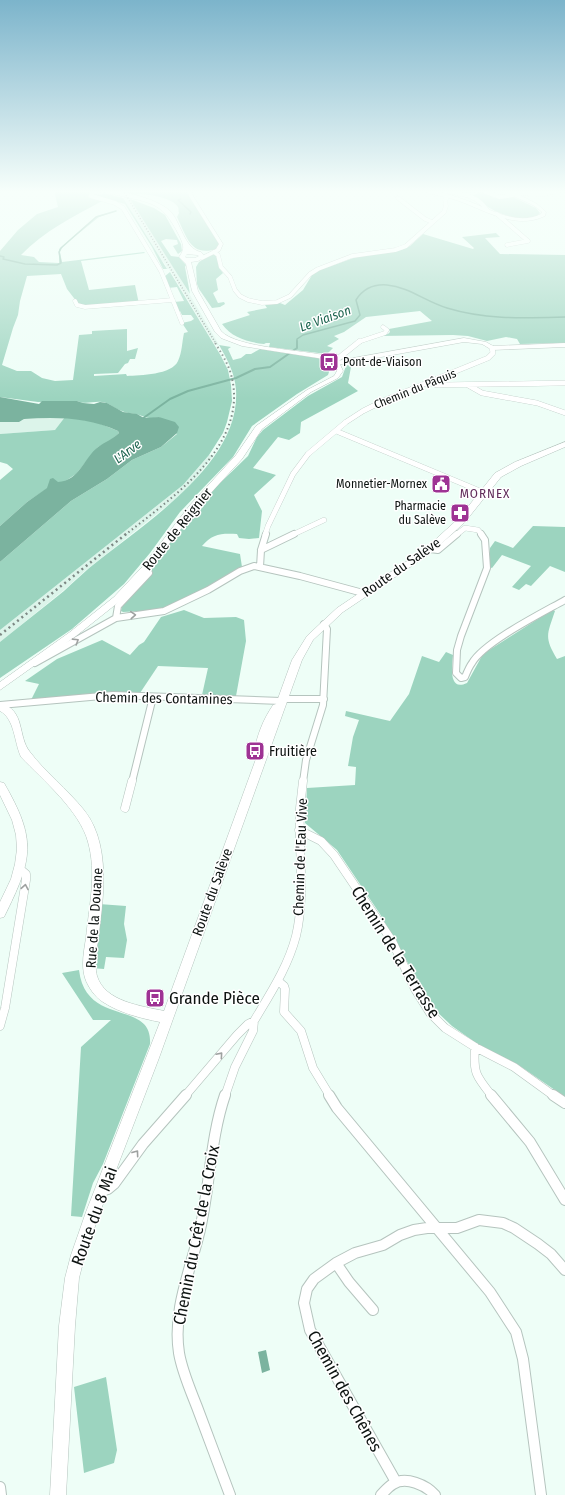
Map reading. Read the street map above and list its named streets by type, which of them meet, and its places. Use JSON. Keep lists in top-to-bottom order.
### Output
{
  "streets": {
    "main road": [
      "Route de Reignier",
      "Route du Salève",
      "Rue de la Douane",
      "Route du 8 Mai"
    ],
    "street": [
      "Chemin du Pâquis",
      "Chemin des Contamines",
      "Chemin de l'Eau Vive",
      "Chemin de la Terrasse",
      "Chemin du Crêt de la Croix",
      "Chemin des Chênes"
    ]
  },
  "crossings": [
    ["Route du Salève", "Chemin des Contamines"],
    ["Route du Salève", "Chemin de l'Eau Vive"],
    ["Route du Salève", "Rue de la Douane"],
    ["Route du Salève", "Route du 8 Mai"],
    ["Chemin des Contamines", "Chemin de l'Eau Vive"],
    ["Chemin des Contamines", "Rue de la Douane"],
    ["Chemin de l'Eau Vive", "Chemin de la Terrasse"],
    ["Chemin de l'Eau Vive", "Route du 8 Mai"],
    ["Chemin de l'Eau Vive", "Chemin du Crêt de la Croix"],
    ["Rue de la Douane", "Route du 8 Mai"]
  ],
  "one_way": ["Chemin de l'Eau Vive"],
  "districts": ["MORNEX"],
  "water": ["Le Viaison", "L'Arve"],
  "places": {
    "bus stop": ["Pont-de-Viaison", "Fruitière", "Grande Pièce"],
    "public building": ["Monnetier-Mornex"],
    "pharmacy": ["Pharmacie du Salève"]
  }
}
